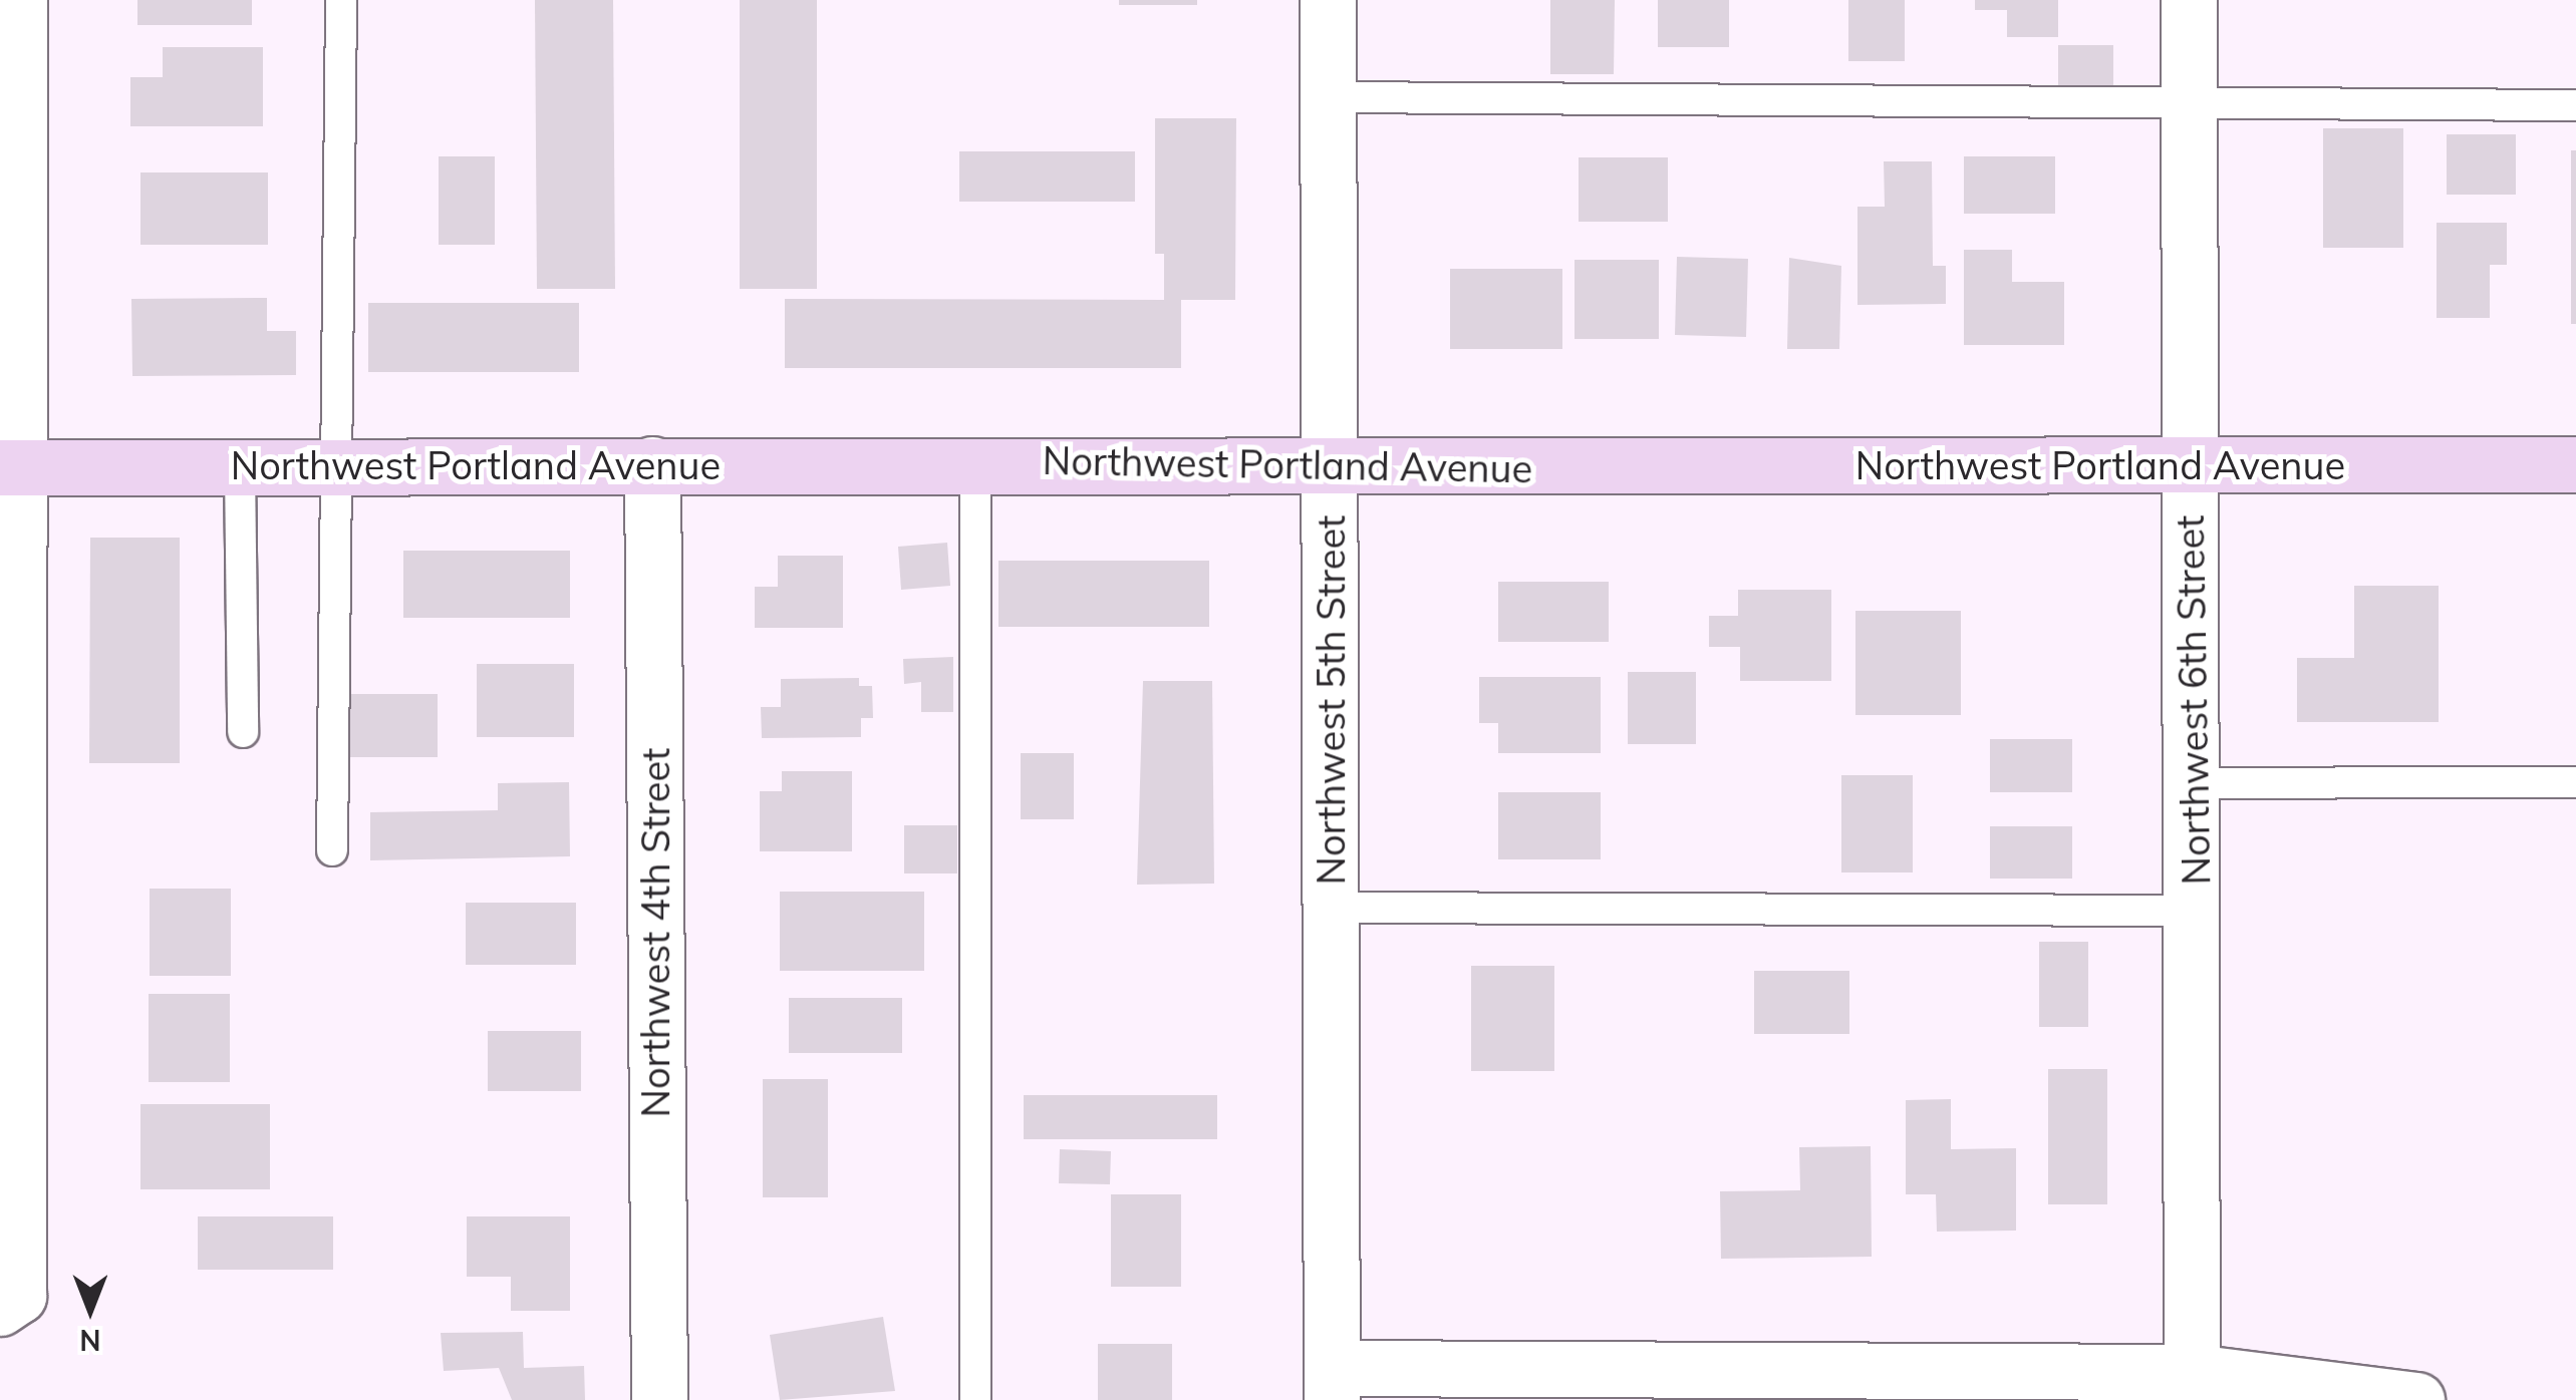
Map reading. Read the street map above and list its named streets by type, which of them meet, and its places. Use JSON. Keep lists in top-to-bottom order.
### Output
{
  "streets": {
    "street": [
      "Northwest Portland Avenue",
      "Northwest 5th Street",
      "Northwest 6th Street",
      "Northwest 4th Street"
    ]
  },
  "crossings": [
    ["Northwest Portland Avenue", "Northwest 5th Street"],
    ["Northwest Portland Avenue", "Northwest 6th Street"],
    ["Northwest Portland Avenue", "Northwest 4th Street"]
  ],
  "north": "bottom"
}
